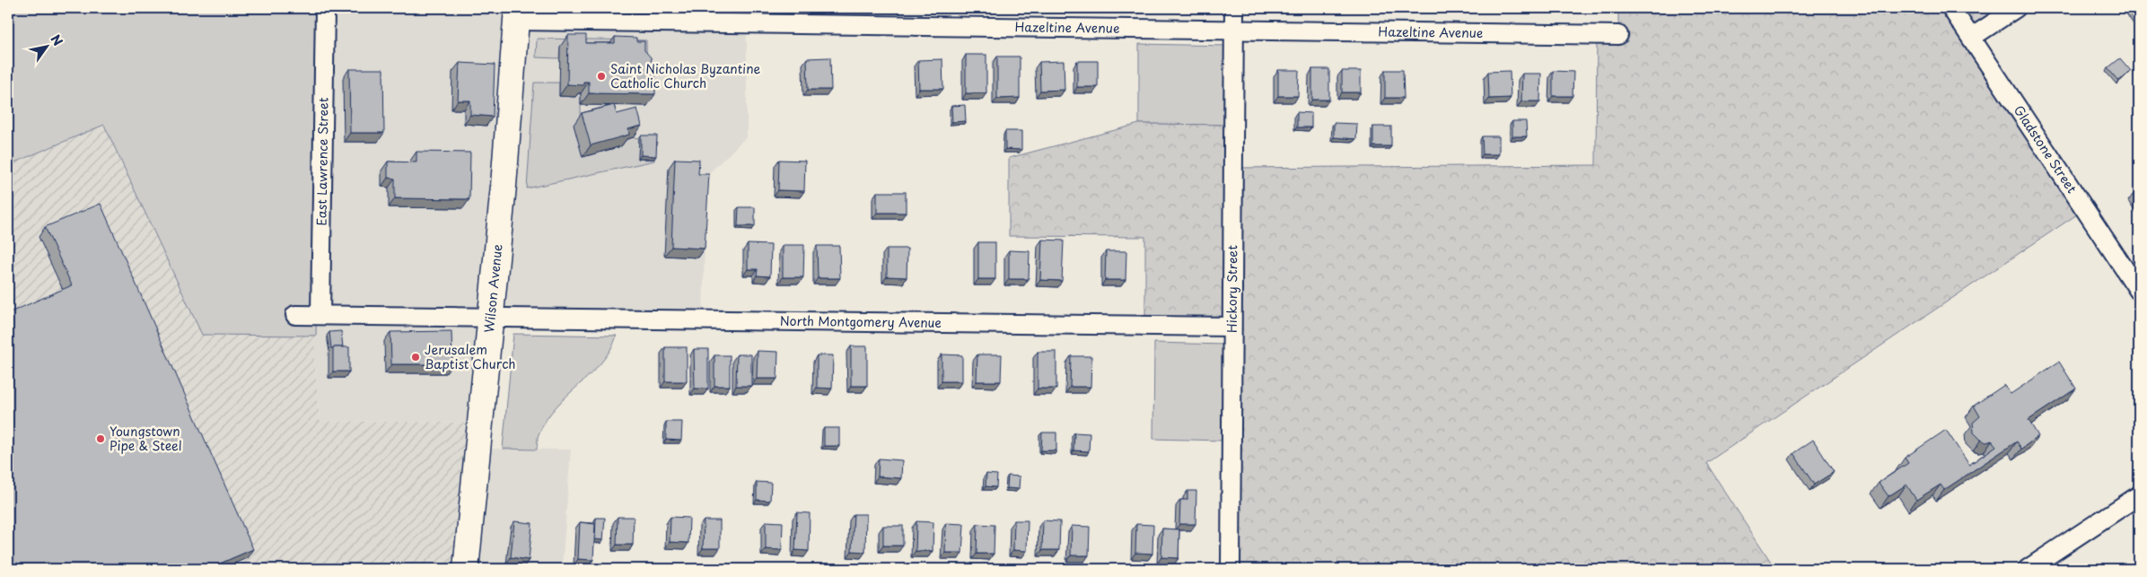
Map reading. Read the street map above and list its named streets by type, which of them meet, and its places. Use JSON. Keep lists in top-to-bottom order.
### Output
{
  "streets": {
    "main road": ["Wilson Avenue"],
    "street": [
      "Hazeltine Avenue",
      "Gladstone Street",
      "East Lawrence Street",
      "Hickory Street",
      "North Montgomery Avenue"
    ]
  },
  "crossings": [
    ["Hazeltine Avenue", "Hickory Street"],
    ["Hazeltine Avenue", "Wilson Avenue"],
    ["East Lawrence Street", "North Montgomery Avenue"],
    ["Hickory Street", "North Montgomery Avenue"],
    ["Wilson Avenue", "North Montgomery Avenue"]
  ],
  "places": ["Saint Nicholas Byzantine Catholic Church", "Jerusalem Baptist Church", "Youngstown Pipe & Steel"],
  "north": "top right"
}
